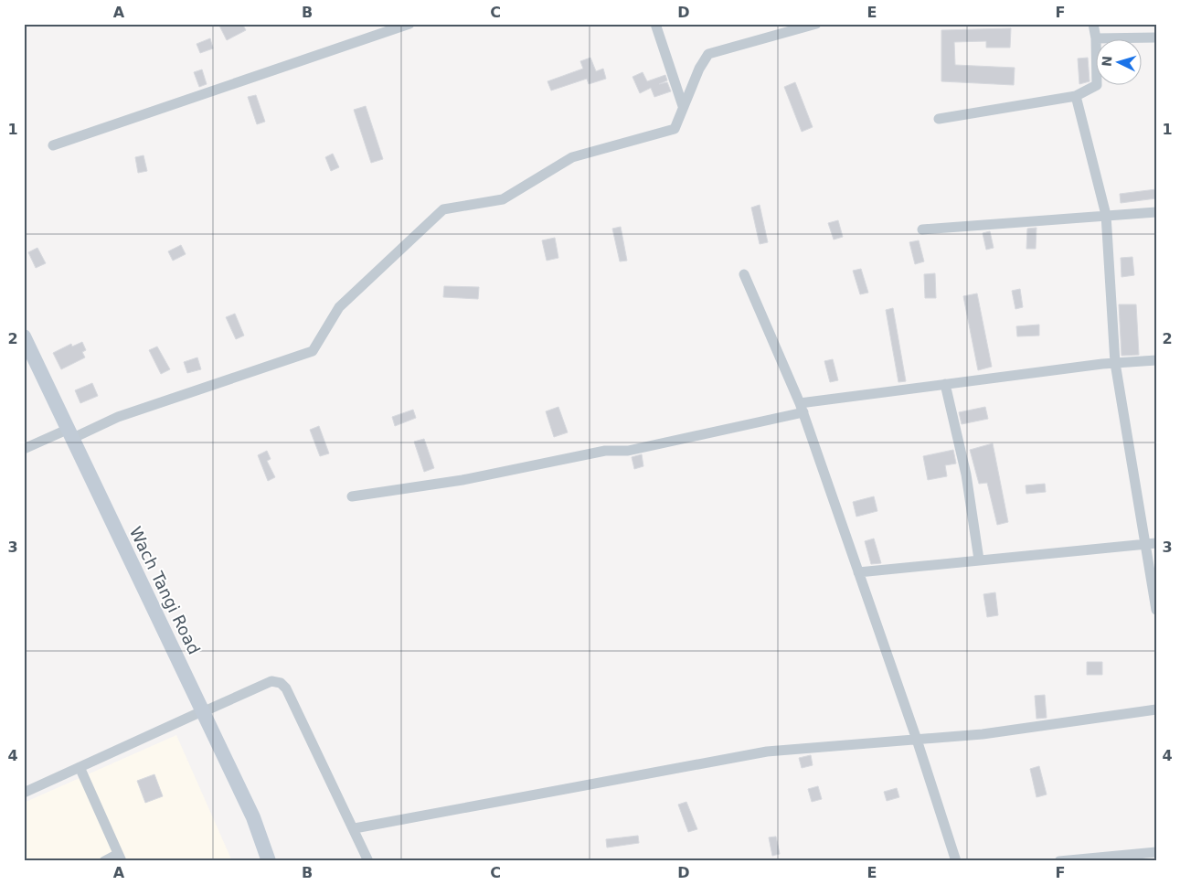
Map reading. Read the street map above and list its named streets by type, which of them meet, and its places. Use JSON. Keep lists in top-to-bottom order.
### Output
{
  "streets": {
    "main road": ["Wach Tangi Road"]
  },
  "north": "left",
  "grid": {
    "columns": [
      "A",
      "B",
      "C",
      "D",
      "E",
      "F"
    ],
    "rows": [
      "1",
      "2",
      "3",
      "4"
    ]
  }
}
